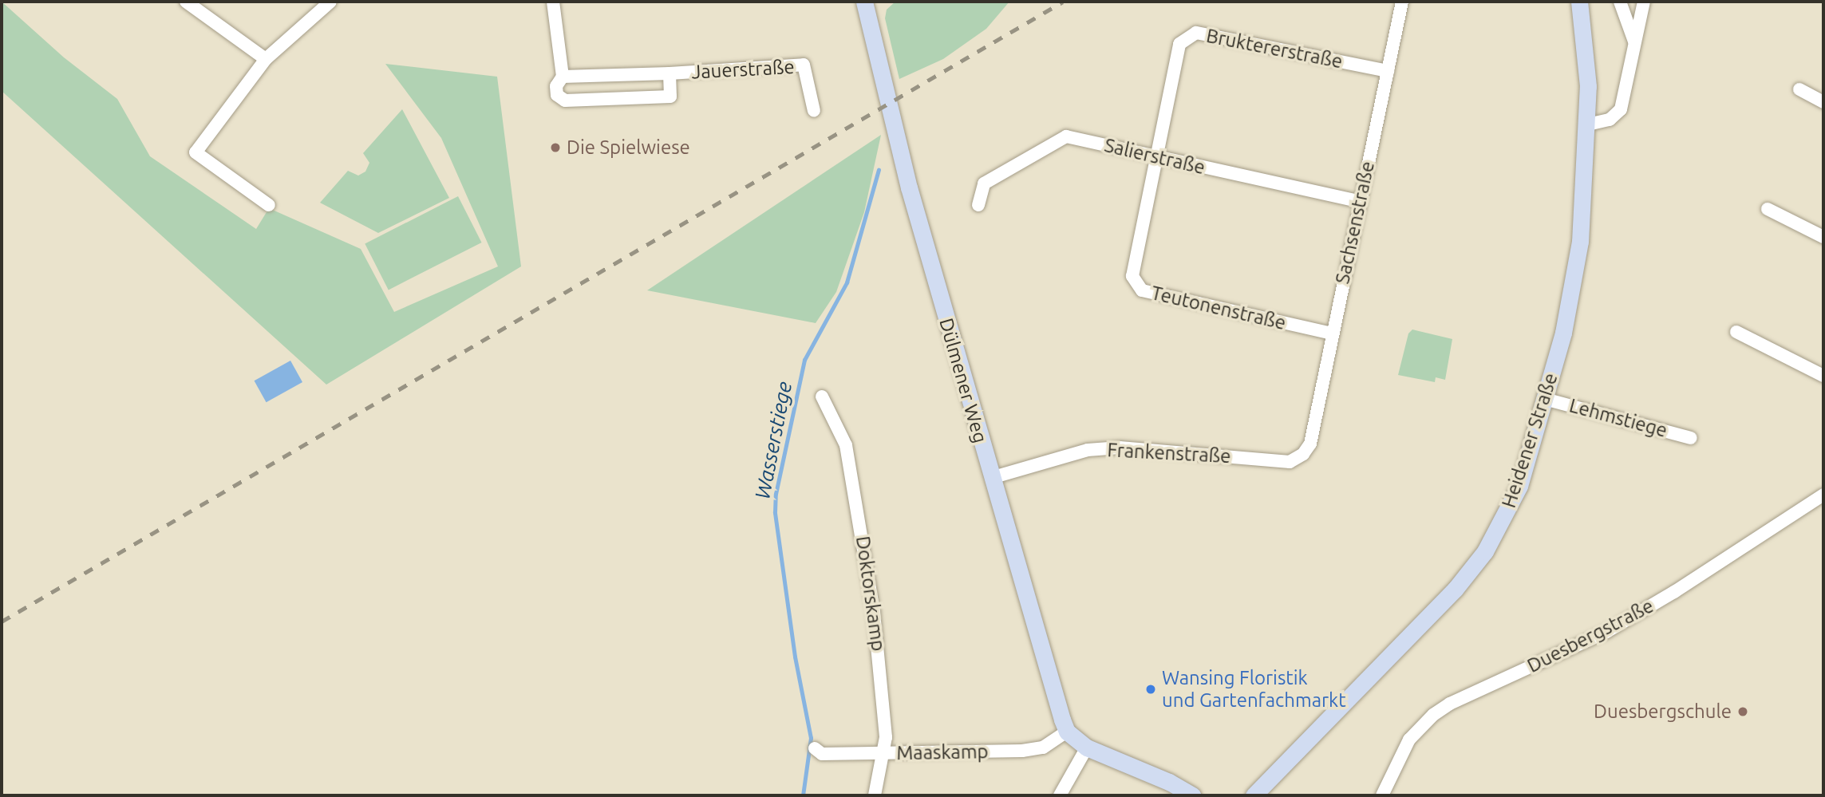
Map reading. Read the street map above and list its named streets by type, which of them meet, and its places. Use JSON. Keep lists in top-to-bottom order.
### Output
{
  "streets": {
    "street": [
      "Bruktererstraße",
      "Jauerstraße",
      "Salierstraße",
      "Sachsenstraße",
      "Teutonenstraße",
      "Dülmener Weg",
      "Lehmstiege",
      "Heidener Straße",
      "Frankenstraße",
      "Doktorskamp",
      "Duesbergstraße",
      "Maaskamp"
    ]
  },
  "crossings": [
    ["Bruktererstraße", "Salierstraße"],
    ["Bruktererstraße", "Sachsenstraße"],
    ["Bruktererstraße", "Teutonenstraße"],
    ["Salierstraße", "Sachsenstraße"],
    ["Salierstraße", "Teutonenstraße"],
    ["Sachsenstraße", "Teutonenstraße"],
    ["Sachsenstraße", "Frankenstraße"],
    ["Dülmener Weg", "Frankenstraße"],
    ["Dülmener Weg", "Maaskamp"],
    ["Lehmstiege", "Heidener Straße"],
    ["Doktorskamp", "Maaskamp"]
  ],
  "water": ["Wasserstiege"],
  "places": ["Die Spielwiese", "Wansing Floristik und Gartenfachmarkt", "Duesbergschule"]
}
